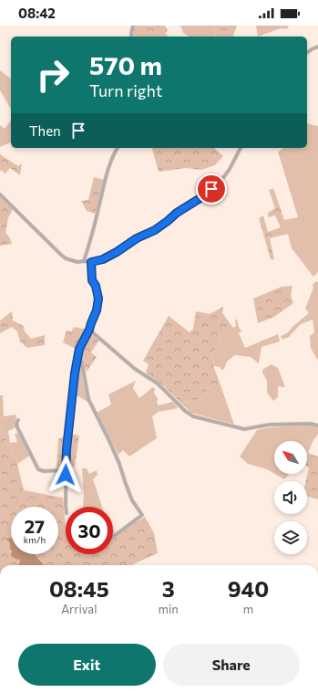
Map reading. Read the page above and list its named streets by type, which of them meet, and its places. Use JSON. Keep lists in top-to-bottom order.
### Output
{
  "north": "top left",
  "page": {
    "status": "08:42",
    "turn": ["570 m", "Turn right"],
    "then": "Then",
    "speed": "27 km/h",
    "limit": "30",
    "eta": [
      "08:45",
      "Arrival",
      "3",
      "min",
      "940",
      "m"
    ],
    "buttons": ["Exit", "Share"]
  }
}
